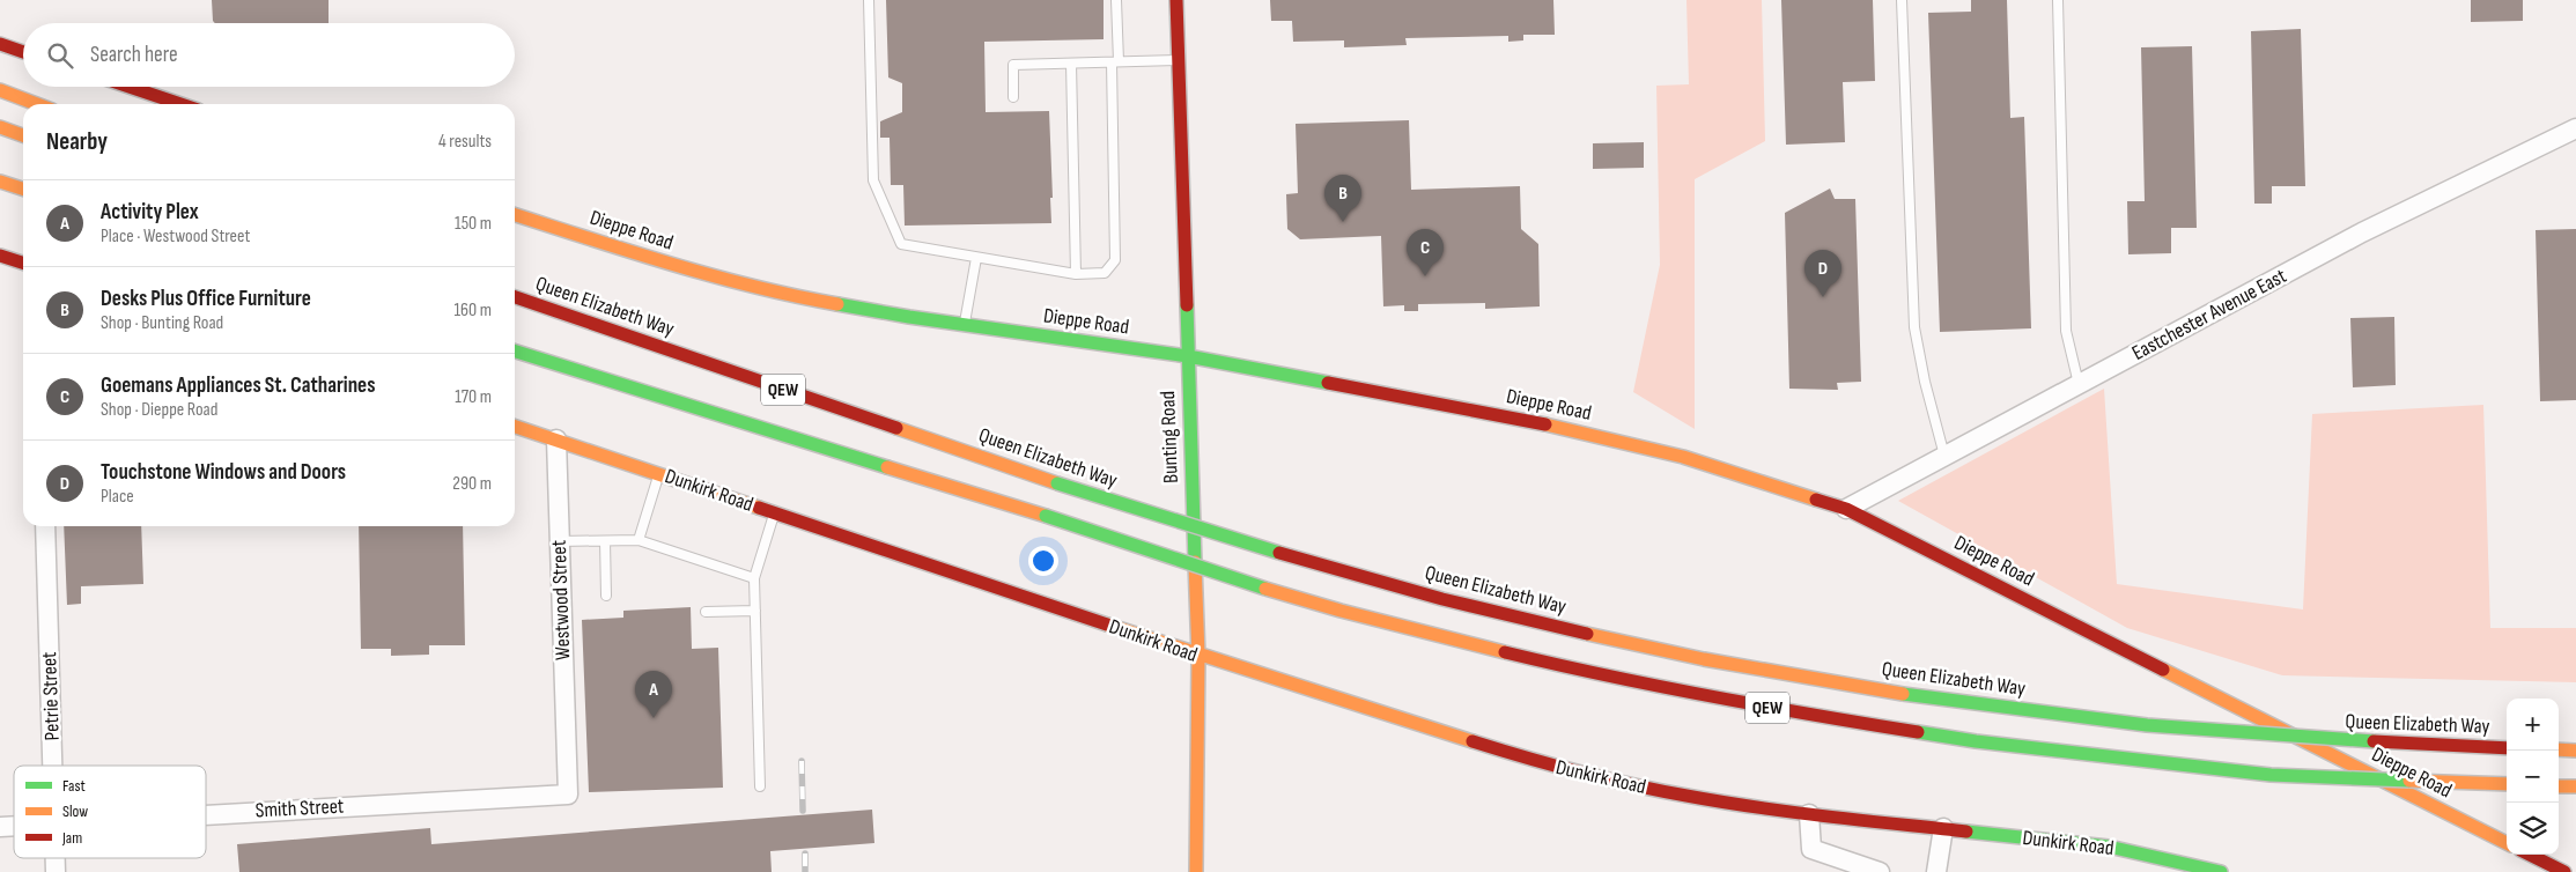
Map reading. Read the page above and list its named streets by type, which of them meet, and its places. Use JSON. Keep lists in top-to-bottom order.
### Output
{
  "streets": {
    "main road": [
      "Dieppe Road",
      "Queen Elizabeth Way",
      "QEW",
      "Bunting Road",
      "Dunkirk Road"
    ],
    "street": [
      "Eastchester Avenue East",
      "Westwood Street",
      "Petrie Street",
      "Smith Street"
    ]
  },
  "crossings": [
    ["Dieppe Road", "Eastchester Avenue East"],
    ["Dieppe Road", "Bunting Road"],
    ["Bunting Road", "Dunkirk Road"],
    ["Dunkirk Road", "Westwood Street"],
    ["Westwood Street", "Smith Street"]
  ],
  "legend": ["Fast", "Slow", "Jam"],
  "page": {
    "search": "Search here",
    "heading": ["Nearby", "4 results"],
    "pins": [
      "B",
      "C",
      "D",
      "A"
    ],
    "list": [
      {
        "mark": "A",
        "name": "Activity Plex",
        "note": "Place · Westwood Street",
        "value": "150 m"
      },
      {
        "mark": "B",
        "name": "Desks Plus Office Furniture",
        "note": "Shop · Bunting Road",
        "value": "160 m"
      },
      {
        "mark": "C",
        "name": "Goemans Appliances St. Catharines",
        "note": "Shop · Dieppe Road",
        "value": "170 m"
      },
      {
        "mark": "D",
        "name": "Touchstone Windows and Doors",
        "note": "Place",
        "value": "290 m"
      }
    ],
    "map_buttons": ["+", "−"]
  }
}
